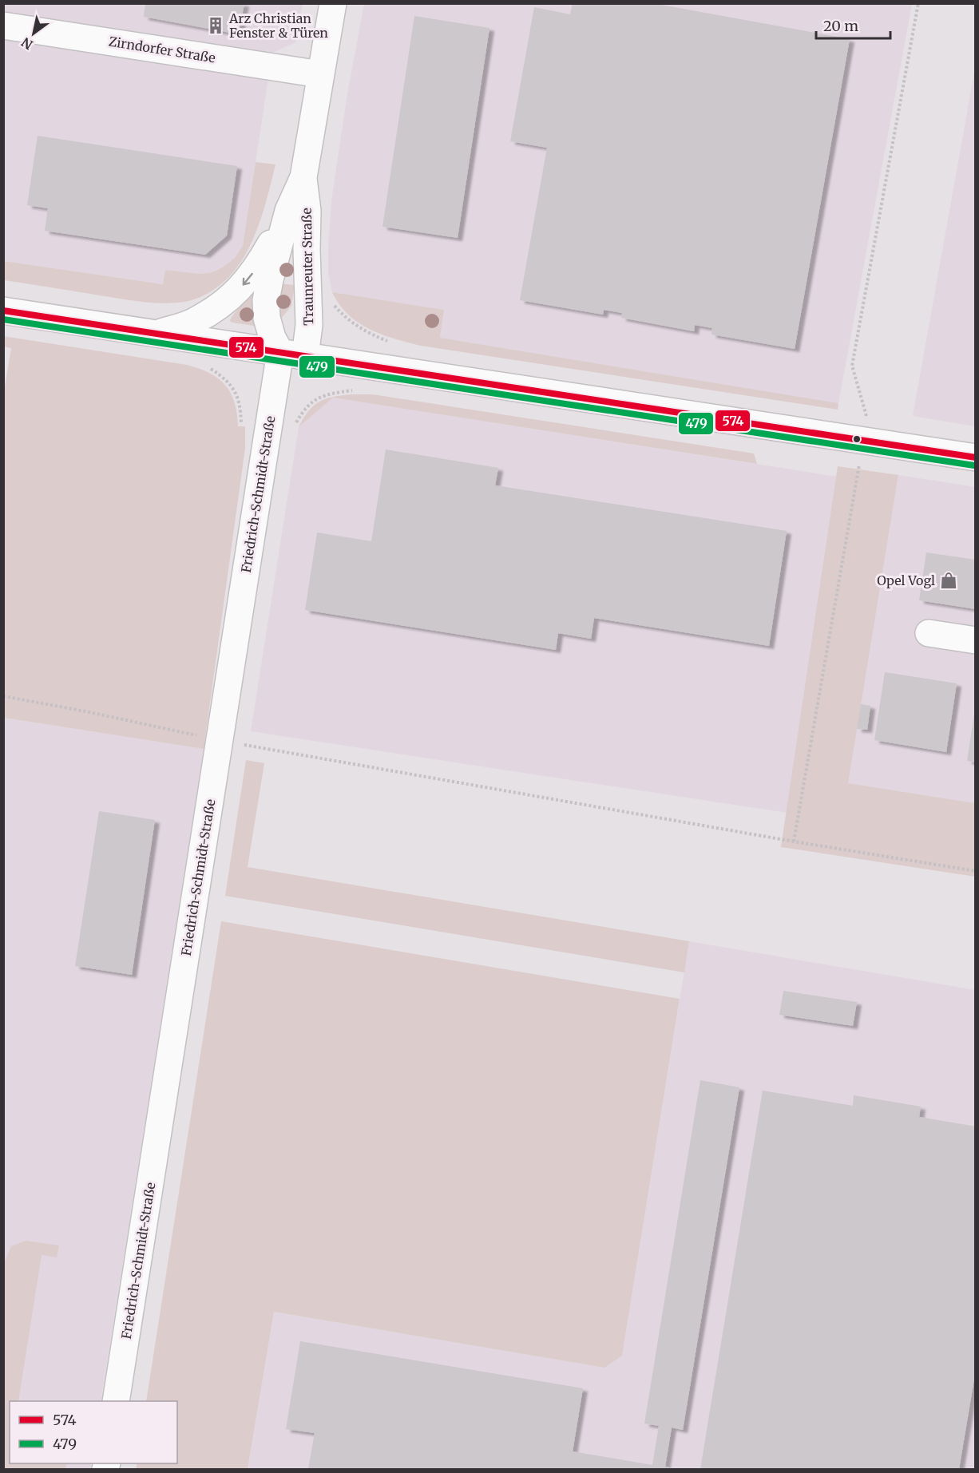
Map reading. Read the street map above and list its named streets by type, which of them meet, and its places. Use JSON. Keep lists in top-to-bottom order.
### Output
{
  "streets": {
    "street": ["Zirndorfer Straße", "Traunreuter Straße", "Friedrich-Schmidt-Straße"]
  },
  "crossings": [
    ["Zirndorfer Straße", "Traunreuter Straße"],
    ["Traunreuter Straße", "Friedrich-Schmidt-Straße"]
  ],
  "places": {
    "building": ["Arz Christian Fenster & Türen"],
    "shop": ["Opel Vogl"]
  },
  "lines": ["transit line 574", "transit line 479"],
  "legend": ["574", "479"],
  "scale_bar": "20 m",
  "north": "bottom left"
}
